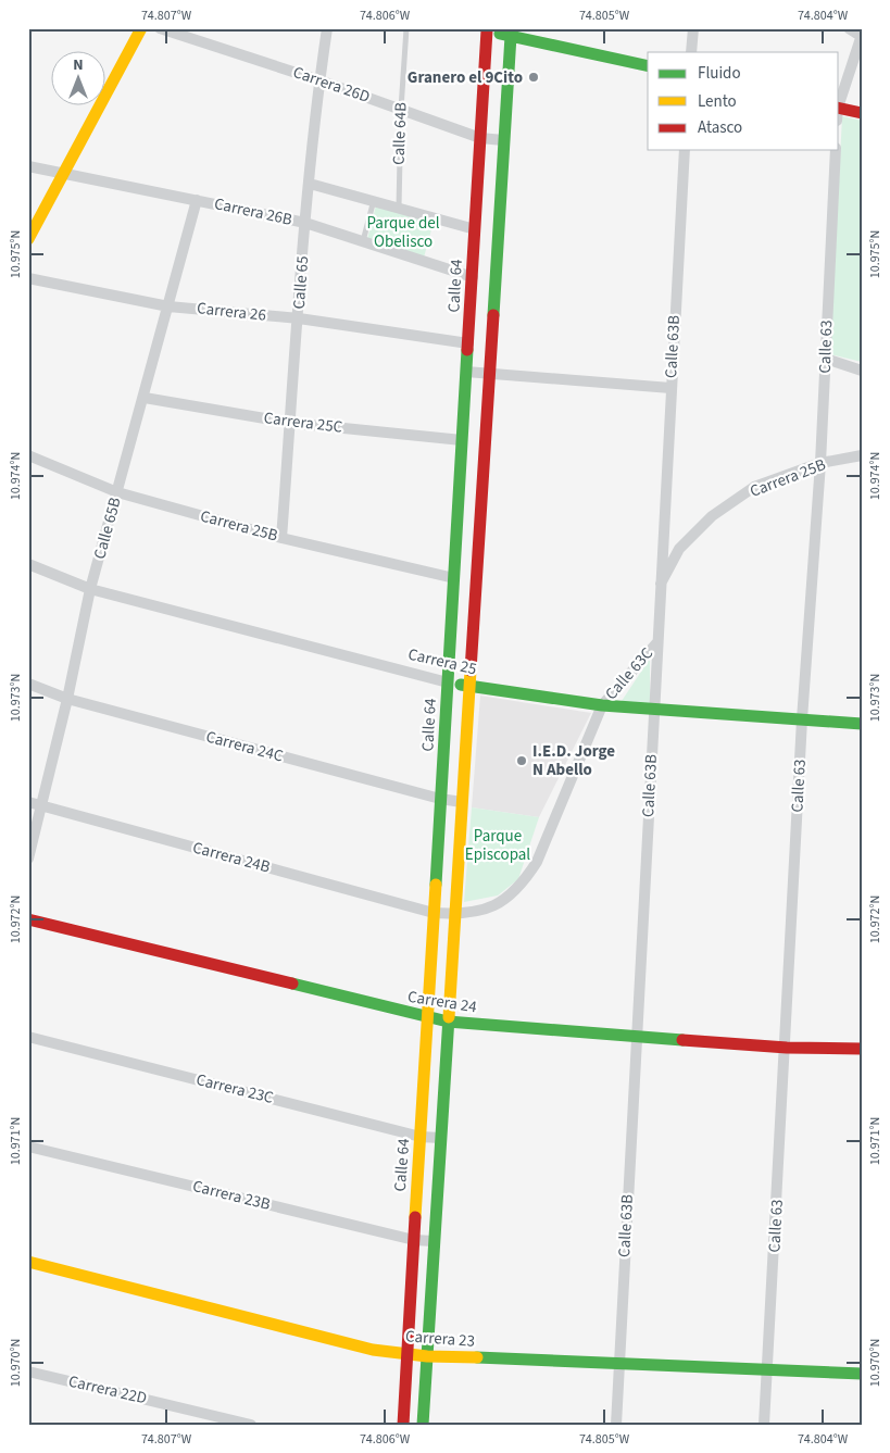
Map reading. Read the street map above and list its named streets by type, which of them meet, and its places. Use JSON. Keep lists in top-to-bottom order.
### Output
{
  "streets": {
    "street": [
      "Carrera 26D",
      "Carrera 26B",
      "Calle 65",
      "Calle 64",
      "Carrera 26",
      "Calle 63B",
      "Calle 63",
      "Carrera 25C",
      "Carrera 25B",
      "Calle 65B",
      "Carrera 25",
      "Calle 63C",
      "Carrera 24C",
      "Carrera 24B",
      "Carrera 24",
      "Carrera 23C",
      "Carrera 23B",
      "Carrera 23",
      "Carrera 22D"
    ],
    "lane": ["Calle 64B"]
  },
  "crossings": [
    ["Carrera 26D", "Calle 64B"],
    ["Carrera 26D", "Calle 65"],
    ["Carrera 26D", "Calle 64"],
    ["Carrera 26B", "Calle 65"],
    ["Carrera 26B", "Calle 64"],
    ["Carrera 26B", "Calle 65B"],
    ["Calle 65", "Carrera 26"],
    ["Calle 65", "Carrera 25C"],
    ["Calle 65", "Carrera 25B"],
    ["Calle 64", "Carrera 26"],
    ["Calle 64", "Carrera 25C"],
    ["Calle 64", "Carrera 25B"],
    ["Calle 64", "Carrera 25"],
    ["Calle 64", "Calle 63C"],
    ["Calle 64", "Carrera 24C"],
    ["Calle 64", "Carrera 24B"],
    ["Calle 64", "Carrera 24"],
    ["Calle 64", "Carrera 23C"],
    ["Calle 64", "Carrera 23B"],
    ["Calle 64", "Carrera 23"],
    ["Carrera 26", "Calle 65B"],
    ["Calle 63B", "Carrera 25B"],
    ["Calle 63B", "Carrera 25"],
    ["Calle 63B", "Calle 63C"],
    ["Calle 63B", "Carrera 24"],
    ["Calle 63B", "Carrera 23"],
    ["Calle 63", "Carrera 25B"],
    ["Calle 63", "Carrera 25"],
    ["Calle 63", "Carrera 24"],
    ["Calle 63", "Carrera 23"],
    ["Carrera 25C", "Calle 65B"],
    ["Carrera 25B", "Calle 65B"],
    ["Calle 65B", "Carrera 25"],
    ["Calle 65B", "Carrera 24C"],
    ["Calle 65B", "Carrera 24B"],
    ["Carrera 25", "Calle 63C"],
    ["Calle 63C", "Carrera 24B"]
  ],
  "parks": ["Parque del Obelisco", "Parque Episcopal"],
  "places": ["Granero el 9Cito", "I.E.D. Jorge N Abello"],
  "legend": ["Fluido", "Lento", "Atasco"],
  "north": "top",
  "coordinates": [
    "74.807°W",
    "74.806°W",
    "74.805°W",
    "74.804°W",
    "10.975°N",
    "10.974°N",
    "10.973°N",
    "10.972°N",
    "10.971°N",
    "10.970°N"
  ]
}
